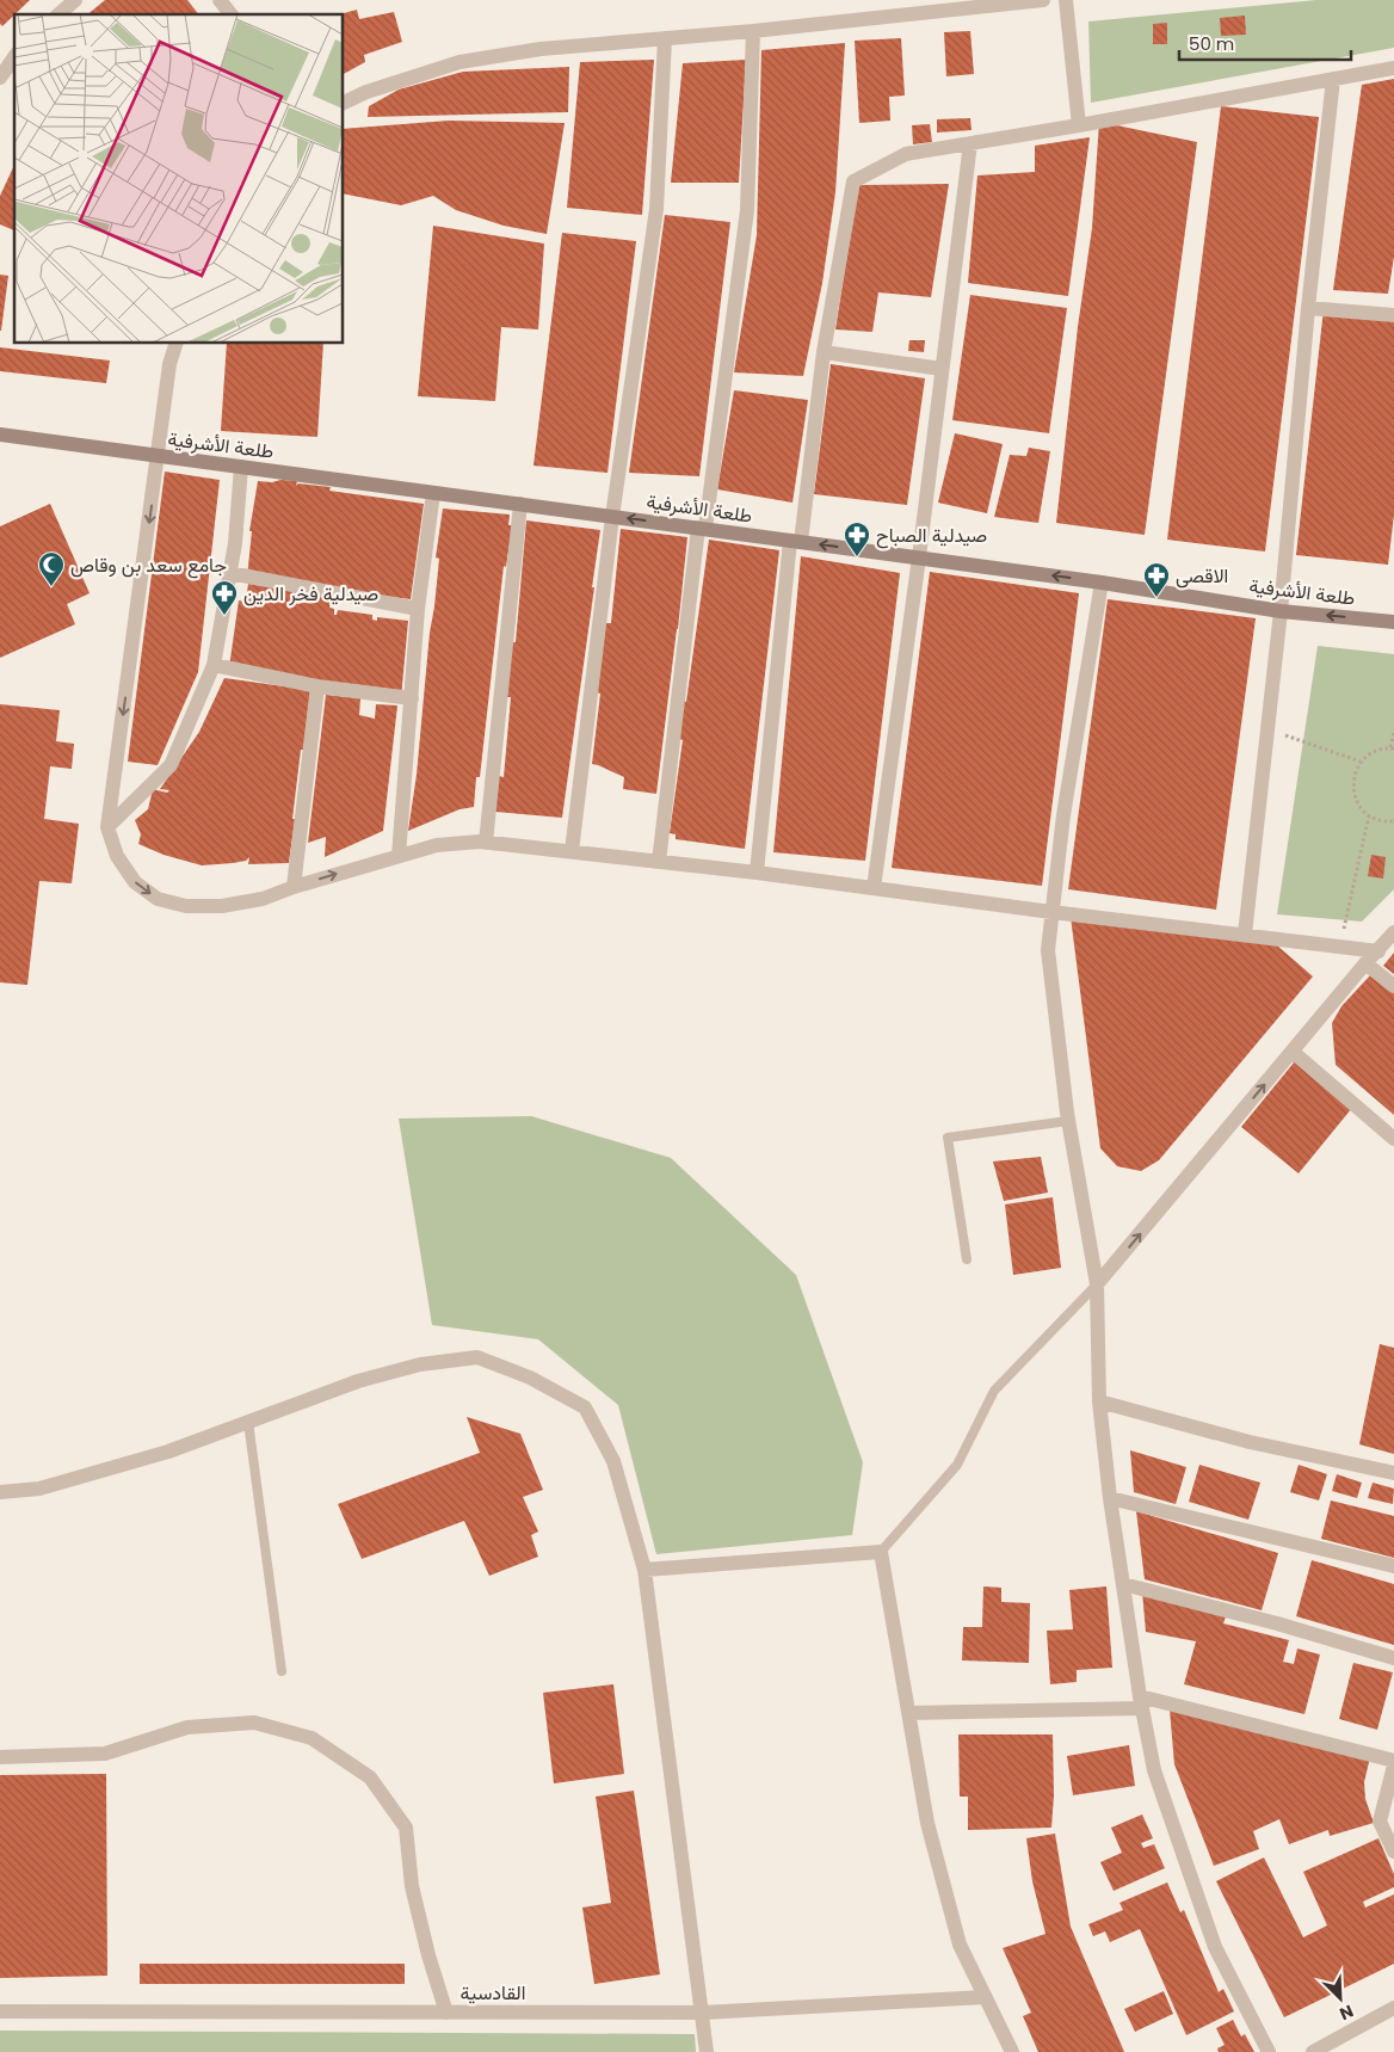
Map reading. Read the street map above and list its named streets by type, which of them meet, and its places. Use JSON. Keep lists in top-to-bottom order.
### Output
{
  "streets": {
    "main road": ["طلعة الأشرفية"],
    "street": ["القادسية"]
  },
  "one_way": ["طلعة الأشرفية"],
  "places": {
    "pharmacy": ["صيدلية الصباح", "الاقصى", "صيدلية فخر الدين"],
    "mosque": ["جامع سعد بن وقاص"]
  },
  "scale_bar": "50 m",
  "north": "bottom right"
}
